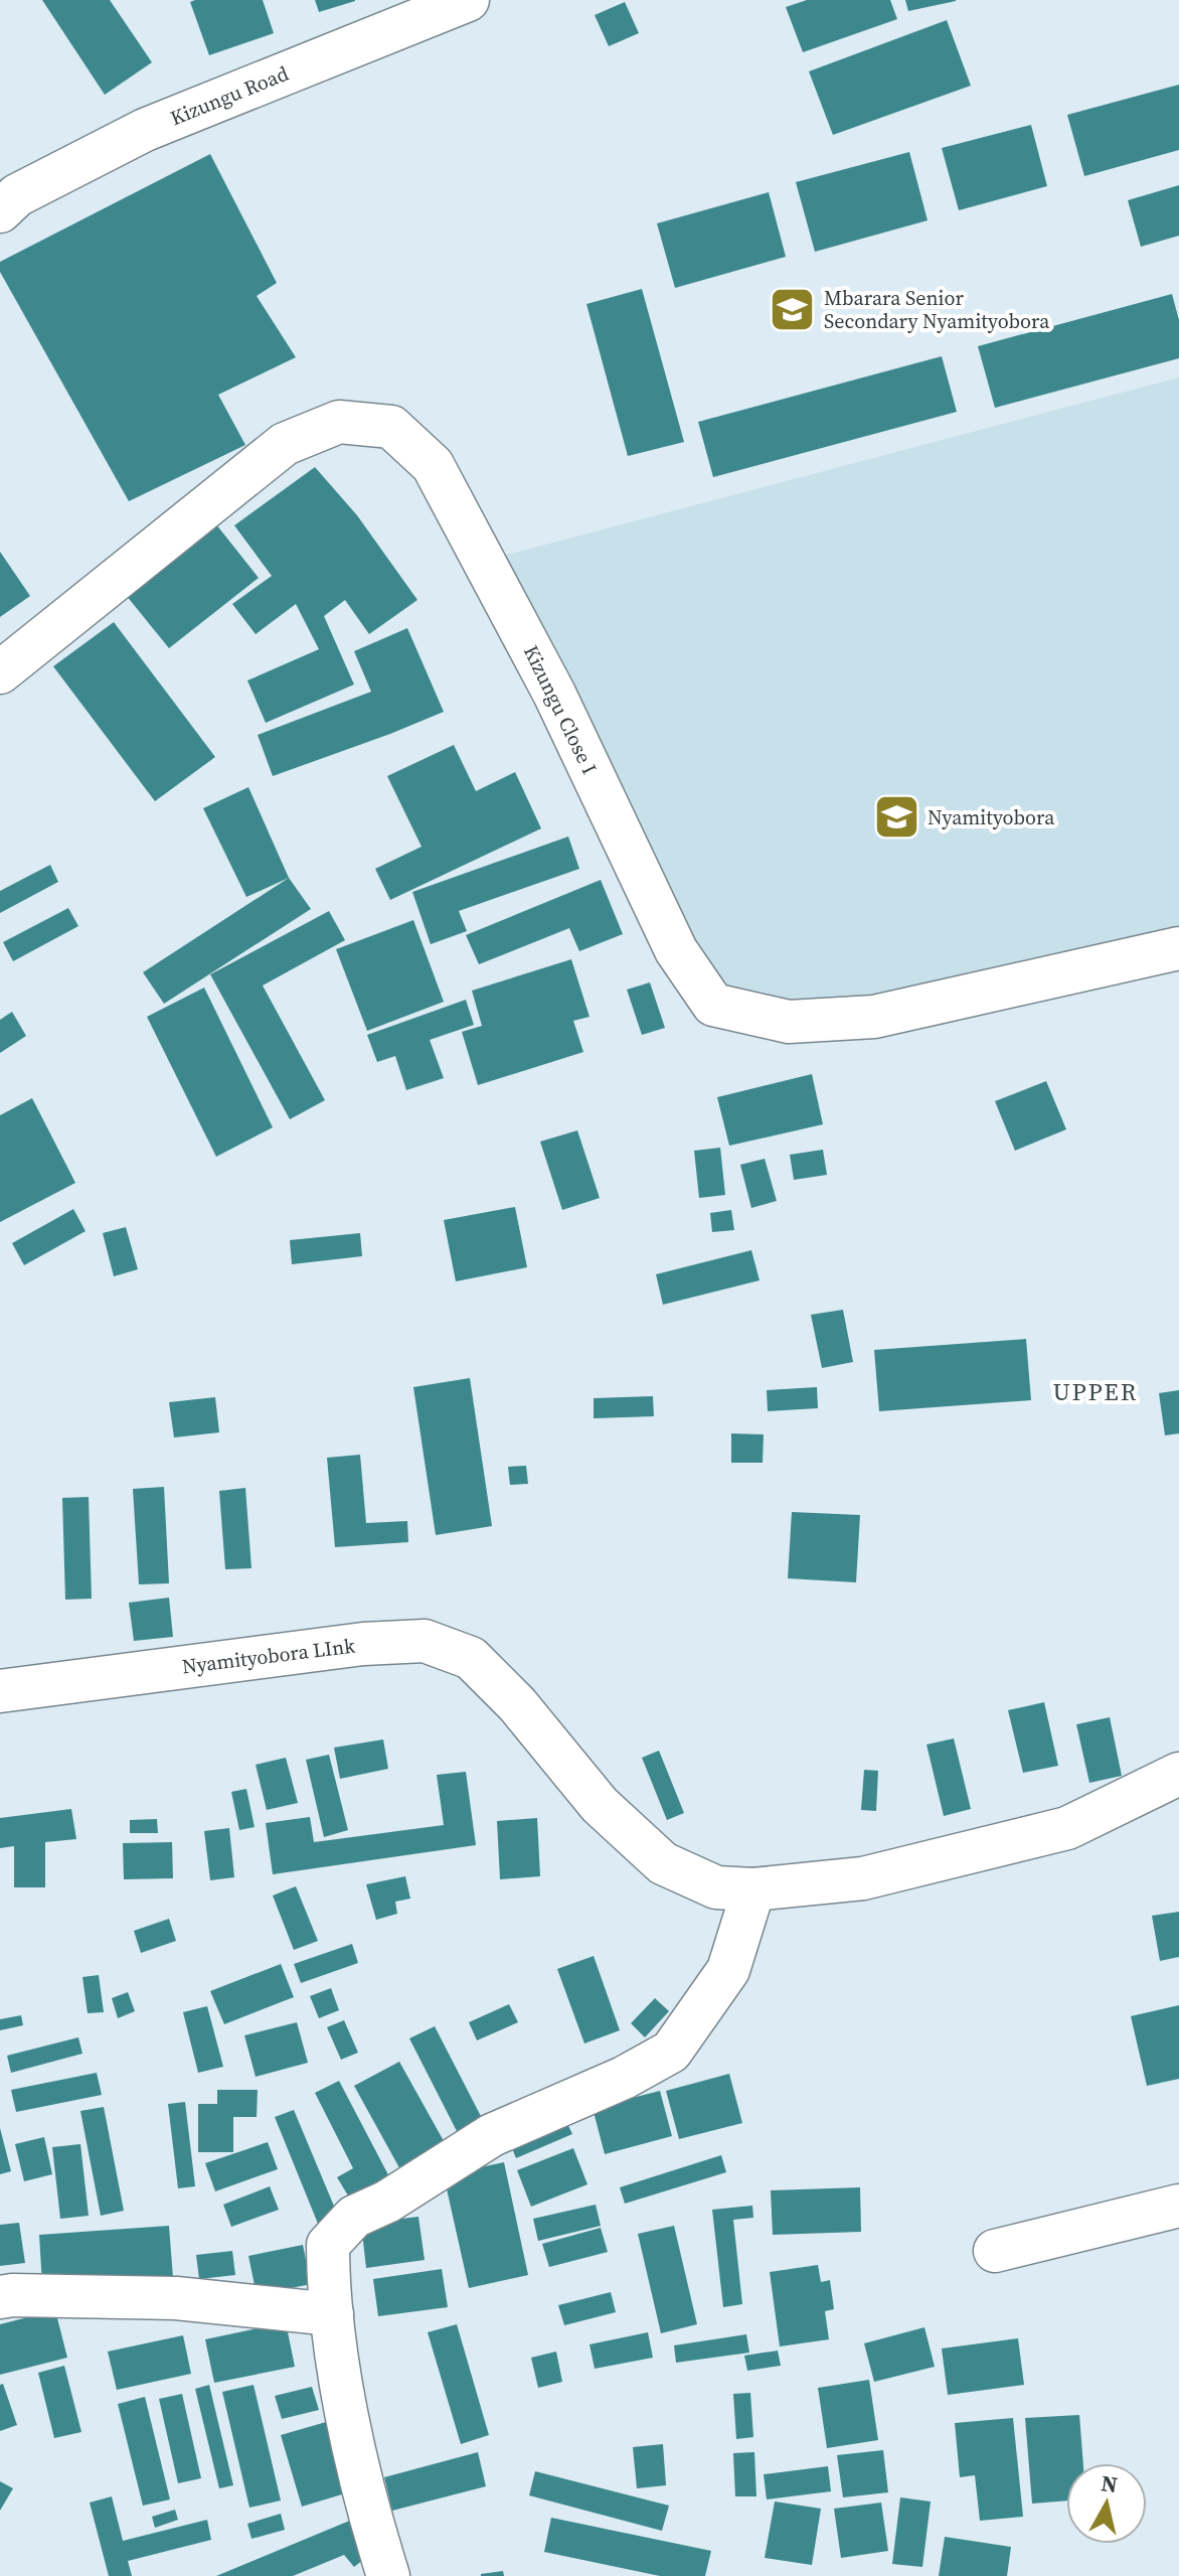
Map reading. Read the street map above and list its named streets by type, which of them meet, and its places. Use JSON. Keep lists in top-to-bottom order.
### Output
{
  "streets": {
    "street": ["Kizungu Road", "Kizungu Close I", "Nyamityobora LInk"]
  },
  "districts": ["UPPER"],
  "places": {
    "school or university": ["Mbarara Senior Secondary Nyamityobora", "Nyamityobora"]
  },
  "north": "top"
}
